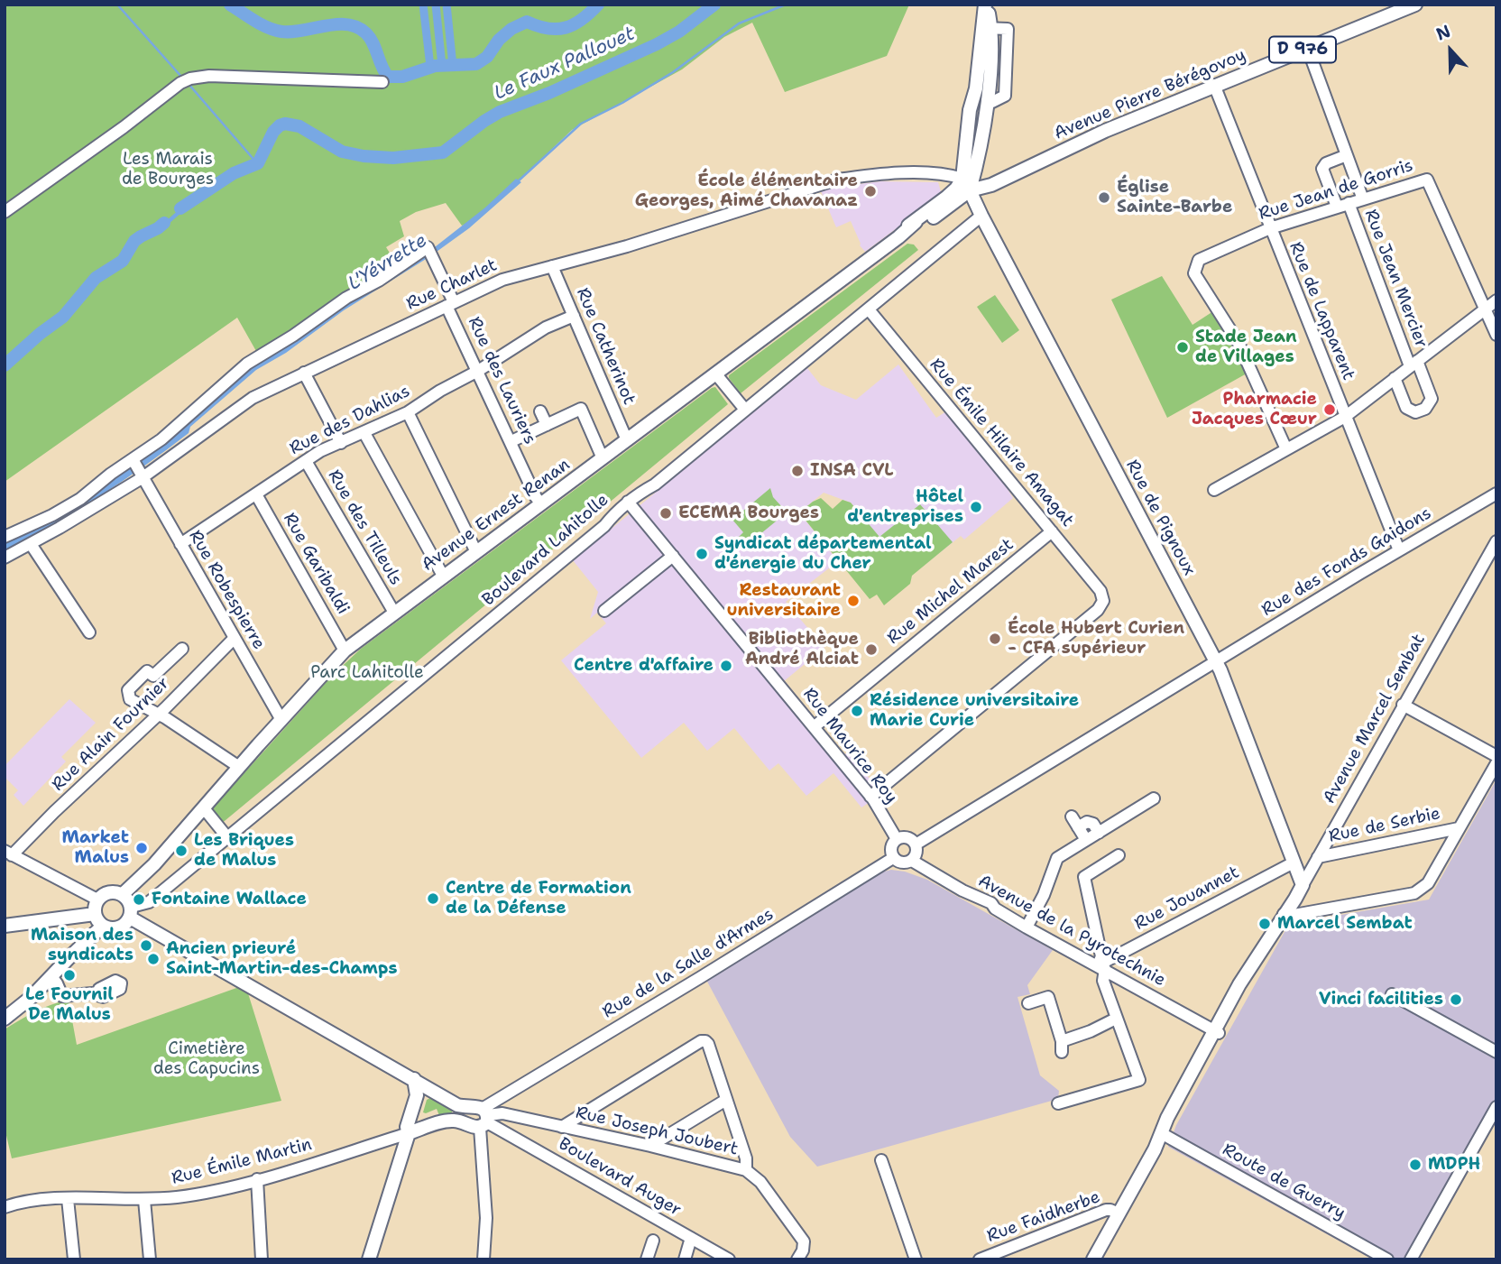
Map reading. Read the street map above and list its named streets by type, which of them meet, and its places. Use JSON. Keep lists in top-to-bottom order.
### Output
{
  "streets": {
    "main road": [
      "D 976",
      "Avenue Pierre Bérégovoy",
      "Avenue Ernest Renan",
      "Rue de Pignoux",
      "Avenue Marcel Sembat"
    ],
    "street": [
      "Rue Jean de Gorris",
      "Rue Jean Mercier",
      "Rue Charlet",
      "Rue de Lapparent",
      "Rue Catherinot",
      "Rue des Lauriers",
      "Rue des Dahlias",
      "Rue Émile Hilaire Amagat",
      "Rue des Tilleuls",
      "Boulevard Lahitolle",
      "Rue des Fonds Gaidons",
      "Rue Garibaldi",
      "Rue Robespierre",
      "Rue Michel Marest",
      "Rue Alain Fournier",
      "Rue Maurice Roy",
      "Rue de Serbie",
      "Rue Jouannet",
      "Avenue de la Pyrotechnie",
      "Rue de la Salle d'Armes",
      "Rue Joseph Joubert",
      "Rue Émile Martin",
      "Boulevard Auger",
      "Route de Guerry",
      "Rue Faidherbe"
    ]
  },
  "crossings": [
    ["Avenue Pierre Bérégovoy", "Rue Jean Mercier"],
    ["Avenue Pierre Bérégovoy", "Rue Charlet"],
    ["Avenue Pierre Bérégovoy", "Rue de Lapparent"],
    ["Avenue Pierre Bérégovoy", "Avenue Ernest Renan"],
    ["Avenue Pierre Bérégovoy", "Rue de Pignoux"],
    ["Rue Jean de Gorris", "Rue Jean Mercier"],
    ["Rue Jean de Gorris", "Rue de Lapparent"],
    ["Rue Charlet", "Rue Catherinot"],
    ["Rue Charlet", "Rue des Lauriers"],
    ["Rue Charlet", "Avenue Ernest Renan"],
    ["Rue Charlet", "Rue de Pignoux"],
    ["Rue Charlet", "Rue Robespierre"],
    ["Rue de Lapparent", "Rue des Fonds Gaidons"],
    ["Rue Catherinot", "Rue des Dahlias"],
    ["Rue Catherinot", "Avenue Ernest Renan"],
    ["Rue des Lauriers", "Rue des Dahlias"],
    ["Rue des Lauriers", "Avenue Ernest Renan"],
    ["Rue des Lauriers", "Rue Robespierre"],
    ["Rue des Dahlias", "Rue des Tilleuls"],
    ["Rue des Dahlias", "Rue Garibaldi"],
    ["Rue des Dahlias", "Rue Robespierre"],
    ["Rue Émile Hilaire Amagat", "Boulevard Lahitolle"],
    ["Rue Émile Hilaire Amagat", "Rue Michel Marest"],
    ["Rue Émile Hilaire Amagat", "Rue Maurice Roy"],
    ["Avenue Ernest Renan", "Rue de Pignoux"],
    ["Avenue Ernest Renan", "Rue des Tilleuls"],
    ["Avenue Ernest Renan", "Boulevard Lahitolle"],
    ["Avenue Ernest Renan", "Rue Garibaldi"],
    ["Avenue Ernest Renan", "Rue Robespierre"],
    ["Rue de Pignoux", "Boulevard Lahitolle"],
    ["Rue de Pignoux", "Rue des Fonds Gaidons"],
    ["Rue de Pignoux", "Avenue Marcel Sembat"],
    ["Rue de Pignoux", "Rue Jouannet"],
    ["Boulevard Lahitolle", "Rue Maurice Roy"],
    ["Rue Robespierre", "Rue Alain Fournier"],
    ["Rue Michel Marest", "Rue Maurice Roy"],
    ["Avenue Marcel Sembat", "Rue de Serbie"],
    ["Avenue Marcel Sembat", "Avenue de la Pyrotechnie"],
    ["Avenue Marcel Sembat", "Route de Guerry"],
    ["Avenue Marcel Sembat", "Rue Faidherbe"],
    ["Rue Maurice Roy", "Avenue de la Pyrotechnie"],
    ["Rue Maurice Roy", "Rue de la Salle d'Armes"],
    ["Rue Jouannet", "Avenue de la Pyrotechnie"],
    ["Avenue de la Pyrotechnie", "Rue de la Salle d'Armes"],
    ["Rue de la Salle d'Armes", "Rue Joseph Joubert"],
    ["Rue de la Salle d'Armes", "Boulevard Auger"],
    ["Rue Joseph Joubert", "Boulevard Auger"]
  ],
  "water": ["Le Faux Pallouet", "L'Yévrette"],
  "parks": ["Les Marais de Bourges", "Parc Lahitolle", "Cimetière des Capucins"],
  "places": [
    "École élémentaire Georges, Aimé Chavanaz",
    "Église Sainte-Barbe",
    "Stade Jean de Villages",
    "Pharmacie Jacques Cœur",
    "INSA CVL",
    "Hôtel d'entreprises",
    "ECEMA Bourges",
    "Syndicat départemental d'énergie du Cher",
    "Restaurant universitaire",
    "École Hubert Curien - CFA supérieur",
    "Bibliothèque André Alciat",
    "Centre d'affaire",
    "Résidence universitaire Marie Curie",
    "Market Malus",
    "Les Briques de Malus",
    "Centre de Formation de la Défense",
    "Fontaine Wallace",
    "Marcel Sembat",
    "Maison des syndicats",
    "Ancien prieuré Saint-Martin-des-Champs",
    "Le Fournil De Malus",
    "Vinci facilities",
    "MDPH"
  ],
  "north": "top"
}
